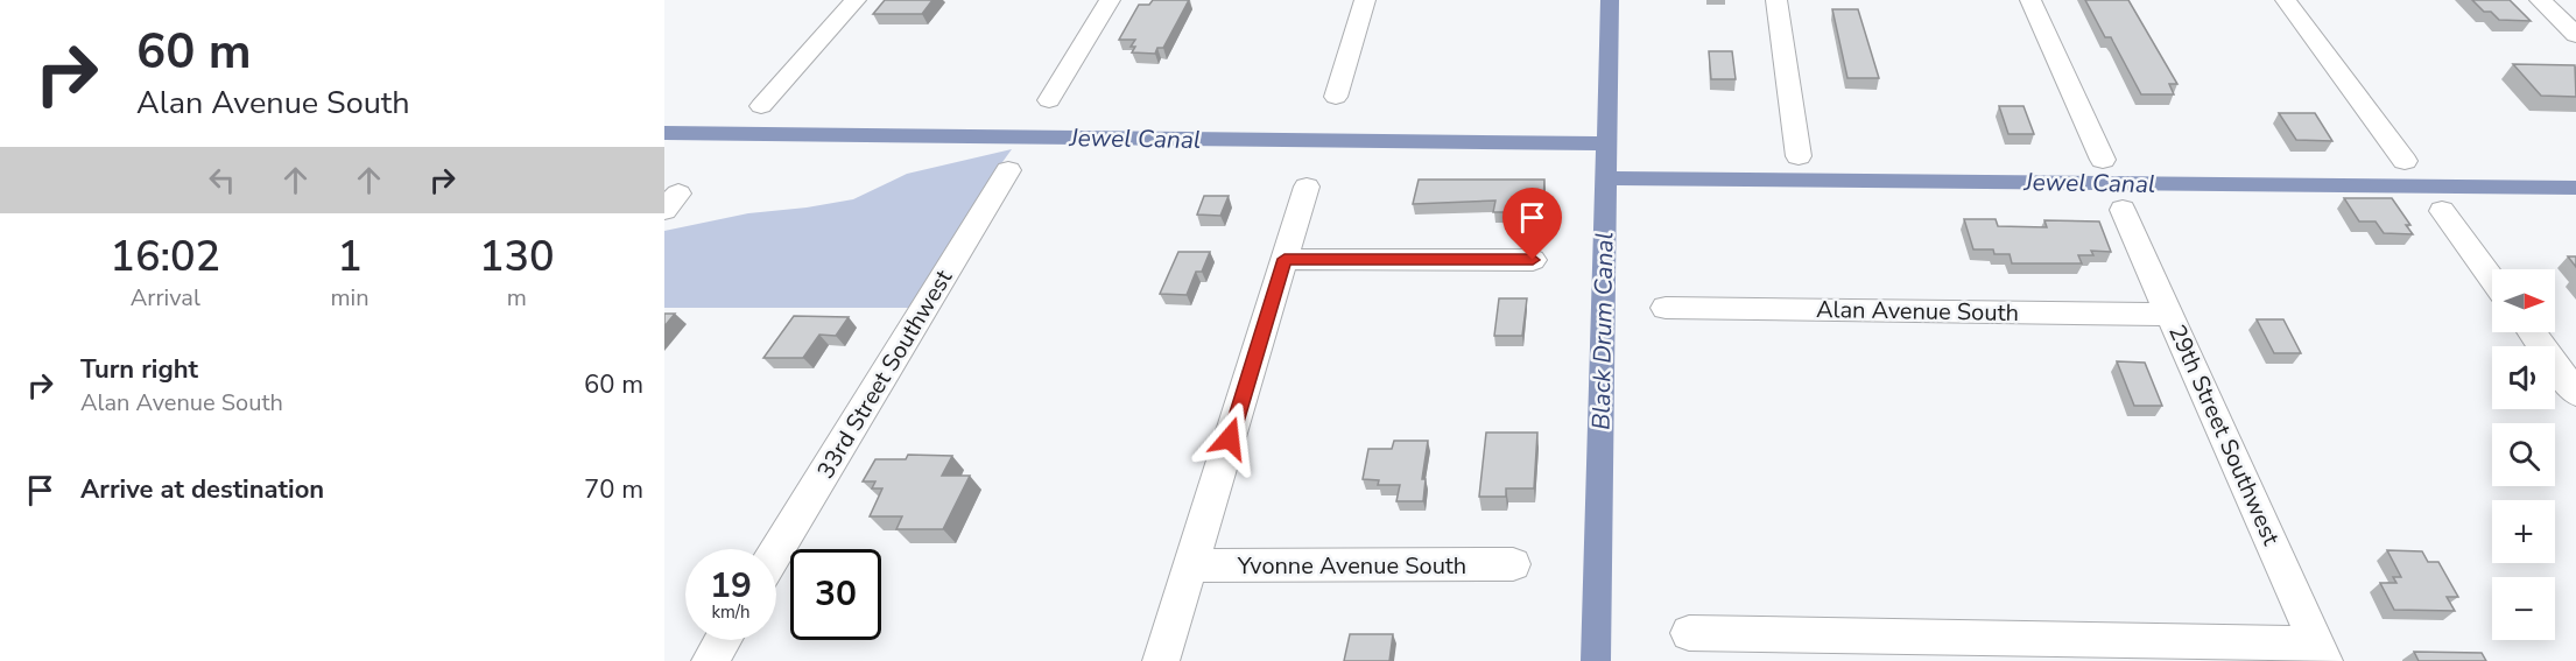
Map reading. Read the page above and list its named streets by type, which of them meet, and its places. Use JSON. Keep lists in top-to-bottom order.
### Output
{
  "streets": {
    "street": [
      "Alan Avenue South",
      "33rd Street Southwest",
      "29th Street Southwest",
      "Yvonne Avenue South"
    ]
  },
  "crossings": [
    ["Alan Avenue South", "29th Street Southwest"]
  ],
  "water": ["Jewel Canal", "Black Drum Canal"],
  "north": "right",
  "page": {
    "turn": ["60 m", "Alan Avenue South"],
    "eta": [
      "16:02",
      "Arrival",
      "1",
      "min",
      "130",
      "m"
    ],
    "map_buttons": ["+", "−"],
    "list": [
      {
        "name": "Turn right",
        "note": "Alan Avenue South",
        "value": "60 m"
      },
      {
        "name": "Arrive at destination",
        "value": "70 m"
      }
    ],
    "speed": "19 km/h",
    "limit": "30"
  }
}
